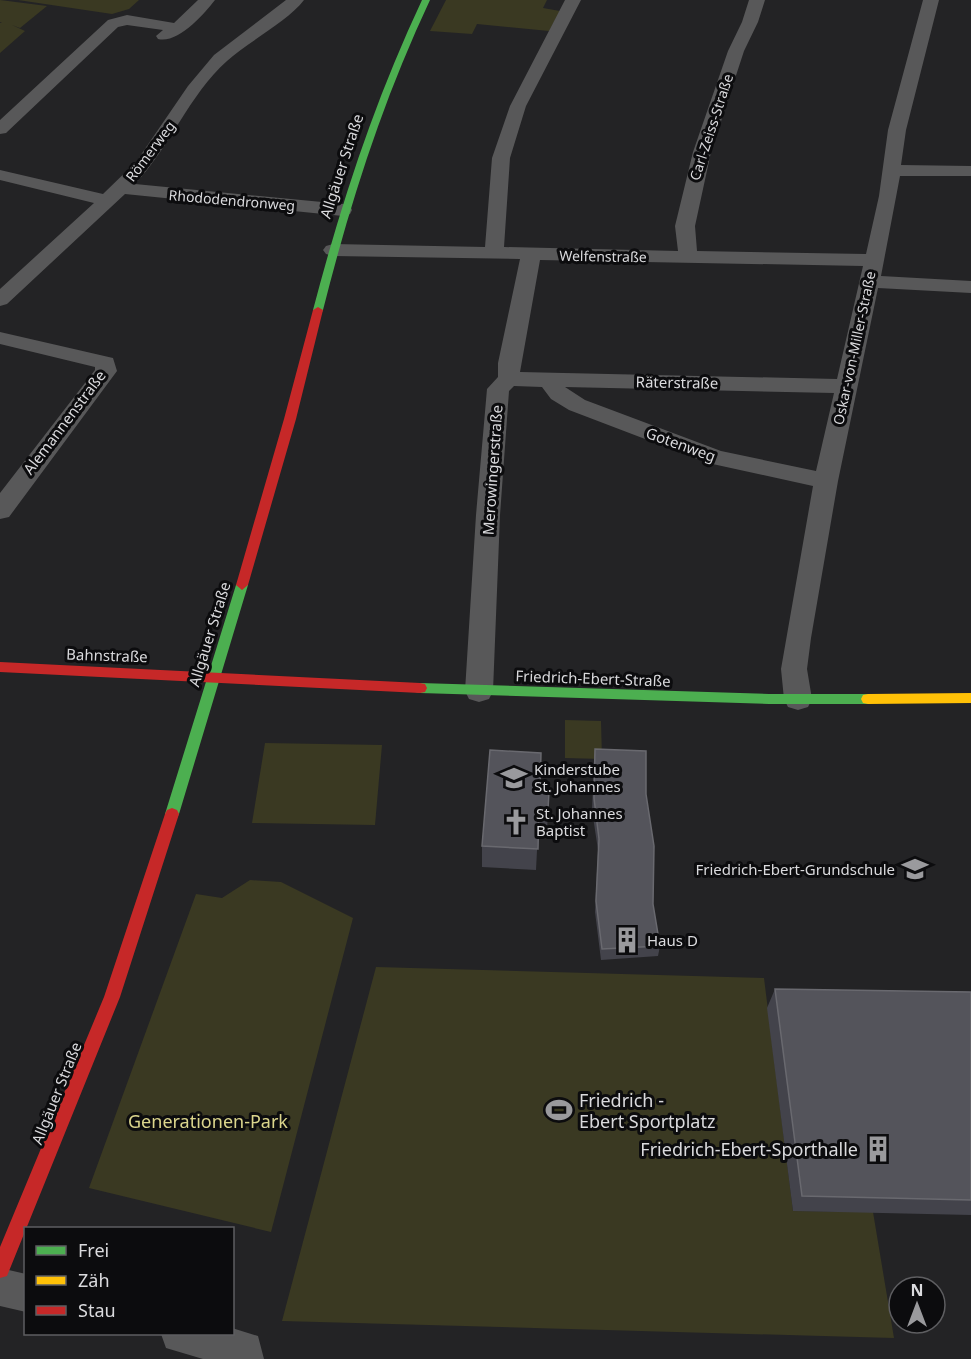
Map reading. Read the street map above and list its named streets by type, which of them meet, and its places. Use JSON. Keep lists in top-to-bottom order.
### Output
{
  "streets": {
    "main road": ["Allgäuer Straße", "Bahnstraße", "Friedrich-Ebert-Straße"],
    "street": [
      "Carl-Zeiss-Straße",
      "Römerweg",
      "Rhododendronweg",
      "Welfenstraße",
      "Oskar-von-Miller-Straße",
      "Räterstraße",
      "Alemannenstraße",
      "Gotenweg",
      "Merowingerstraße"
    ]
  },
  "crossings": [
    ["Carl-Zeiss-Straße", "Welfenstraße"],
    ["Römerweg", "Rhododendronweg"],
    ["Allgäuer Straße", "Rhododendronweg"],
    ["Allgäuer Straße", "Welfenstraße"],
    ["Allgäuer Straße", "Bahnstraße"],
    ["Allgäuer Straße", "Friedrich-Ebert-Straße"],
    ["Welfenstraße", "Oskar-von-Miller-Straße"],
    ["Welfenstraße", "Merowingerstraße"],
    ["Oskar-von-Miller-Straße", "Räterstraße"],
    ["Oskar-von-Miller-Straße", "Gotenweg"],
    ["Oskar-von-Miller-Straße", "Friedrich-Ebert-Straße"],
    ["Räterstraße", "Gotenweg"],
    ["Räterstraße", "Merowingerstraße"],
    ["Merowingerstraße", "Friedrich-Ebert-Straße"],
    ["Bahnstraße", "Friedrich-Ebert-Straße"]
  ],
  "parks": ["Generationen-Park"],
  "places": {
    "school or university": ["Kinderstube St. Johannes", "Friedrich-Ebert-Grundschule"],
    "church": ["St. Johannes Baptist"],
    "building": ["Haus D", "Friedrich-Ebert-Sporthalle"],
    "sports": ["Friedrich - Ebert Sportplatz"]
  },
  "legend": ["Frei", "Zäh", "Stau"],
  "north": "top"
}
